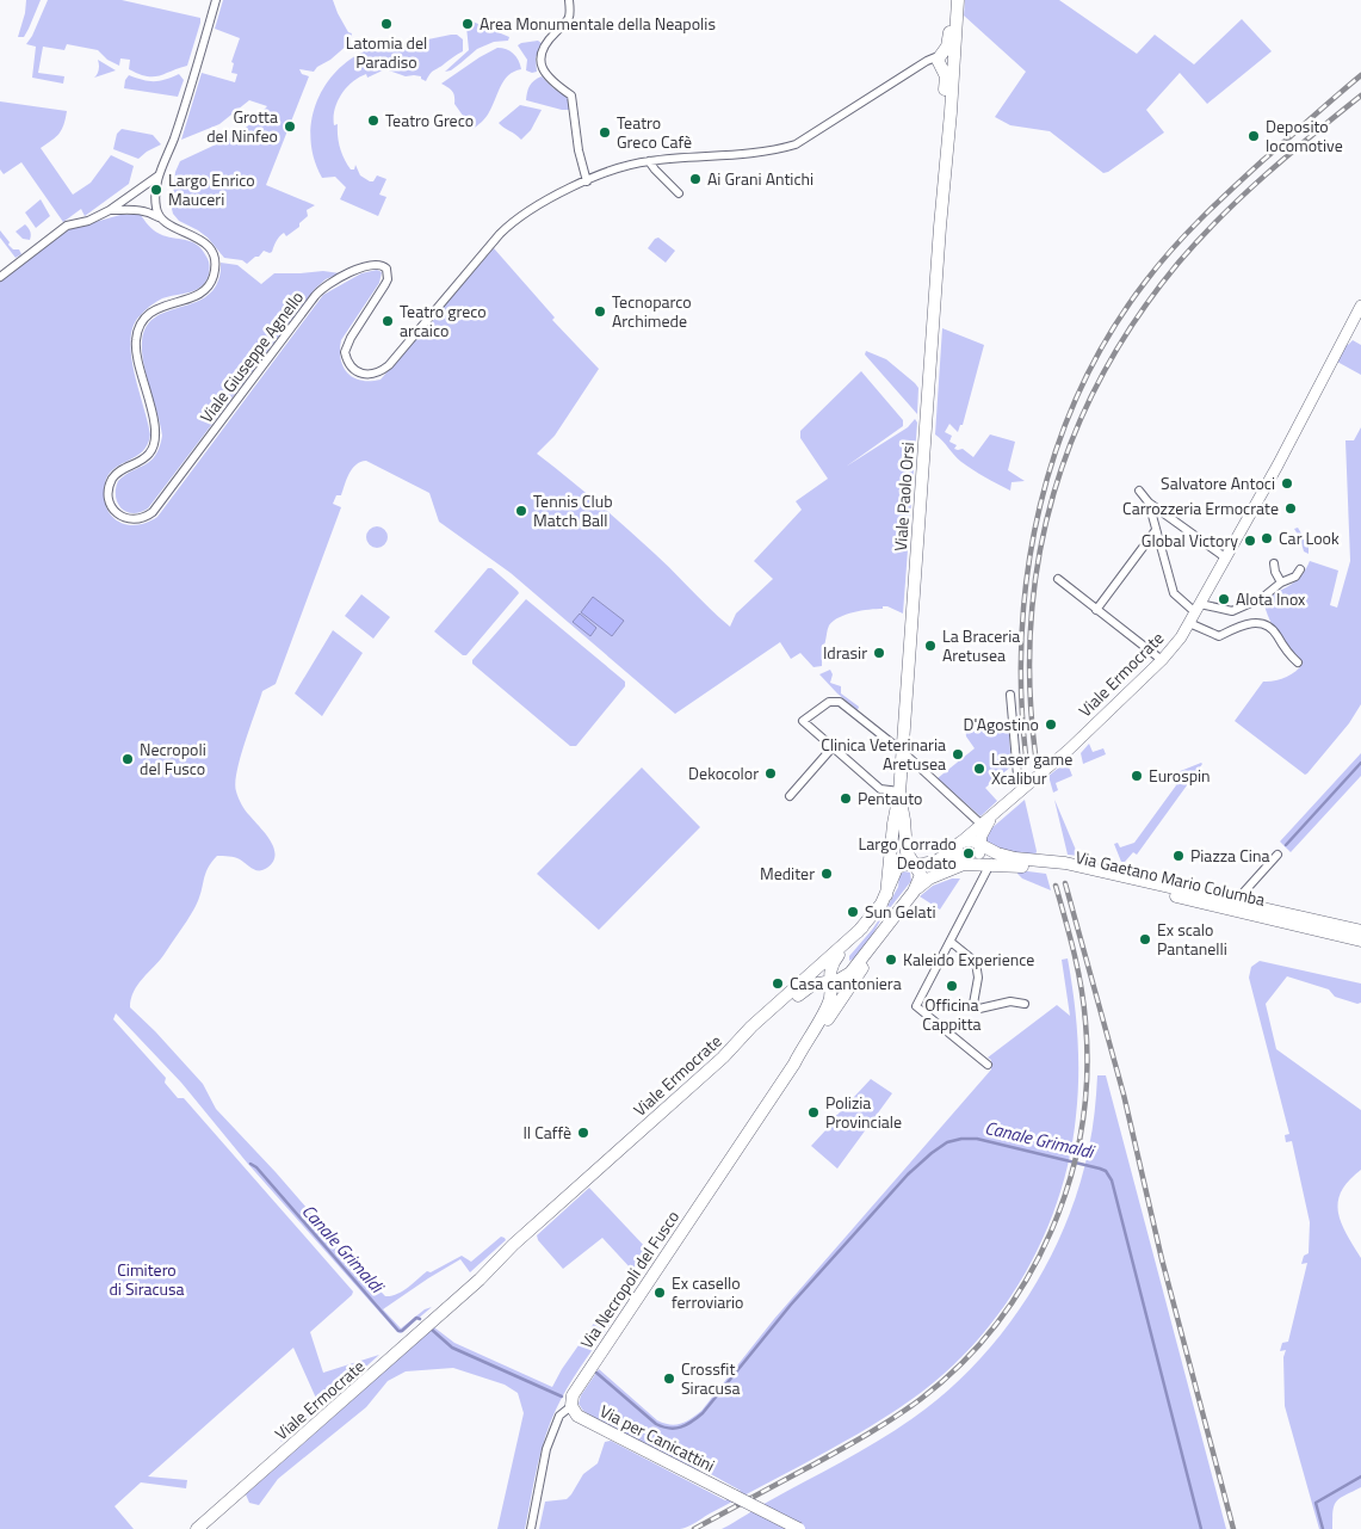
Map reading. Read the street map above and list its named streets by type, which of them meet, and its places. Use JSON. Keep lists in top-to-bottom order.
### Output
{
  "streets": {
    "main road": [
      "Viale Paolo Orsi",
      "Viale Ermocrate",
      "Via Gaetano Mario Columba",
      "Via Necropoli del Fusco",
      "Via per Canicattini"
    ],
    "street": ["Viale Giuseppe Agnello"]
  },
  "crossings": [
    ["Viale Giuseppe Agnello", "Viale Paolo Orsi"],
    ["Viale Ermocrate", "Via Gaetano Mario Columba"],
    ["Via Necropoli del Fusco", "Via per Canicattini"]
  ],
  "water": ["Canale Grimaldi"],
  "parks": ["Cimitero di Siracusa"],
  "places": [
    "Latomia del Paradiso",
    "Area Monumentale della Neapolis",
    "Teatro Greco",
    "Grotta del Ninfeo",
    "Teatro Greco Cafè",
    "Deposito locomotive",
    "Ai Grani Antichi",
    "Largo Enrico Mauceri",
    "Tecnoparco Archimede",
    "Teatro greco arcaico",
    "Salvatore Antoci",
    "Carrozzeria Ermocrate",
    "Tennis Club Match Ball",
    "Car Look",
    "Global Victory",
    "Alota Inox",
    "La Braceria Aretusea",
    "Idrasir",
    "D'Agostino",
    "Clinica Veterinaria Aretusea",
    "Necropoli del Fusco",
    "Laser game Xcalibur",
    "Dekocolor",
    "Eurospin",
    "Pentauto",
    "Largo Corrado Deodato",
    "Piazza Cina",
    "Mediter",
    "Sun Gelati",
    "Ex scalo Pantanelli",
    "Kaleido Experience",
    "Casa cantoniera",
    "Officina Cappitta",
    "Polizia Provinciale",
    "Il Caffè",
    "Ex casello ferroviario",
    "Crossfit Siracusa"
  ]
}
